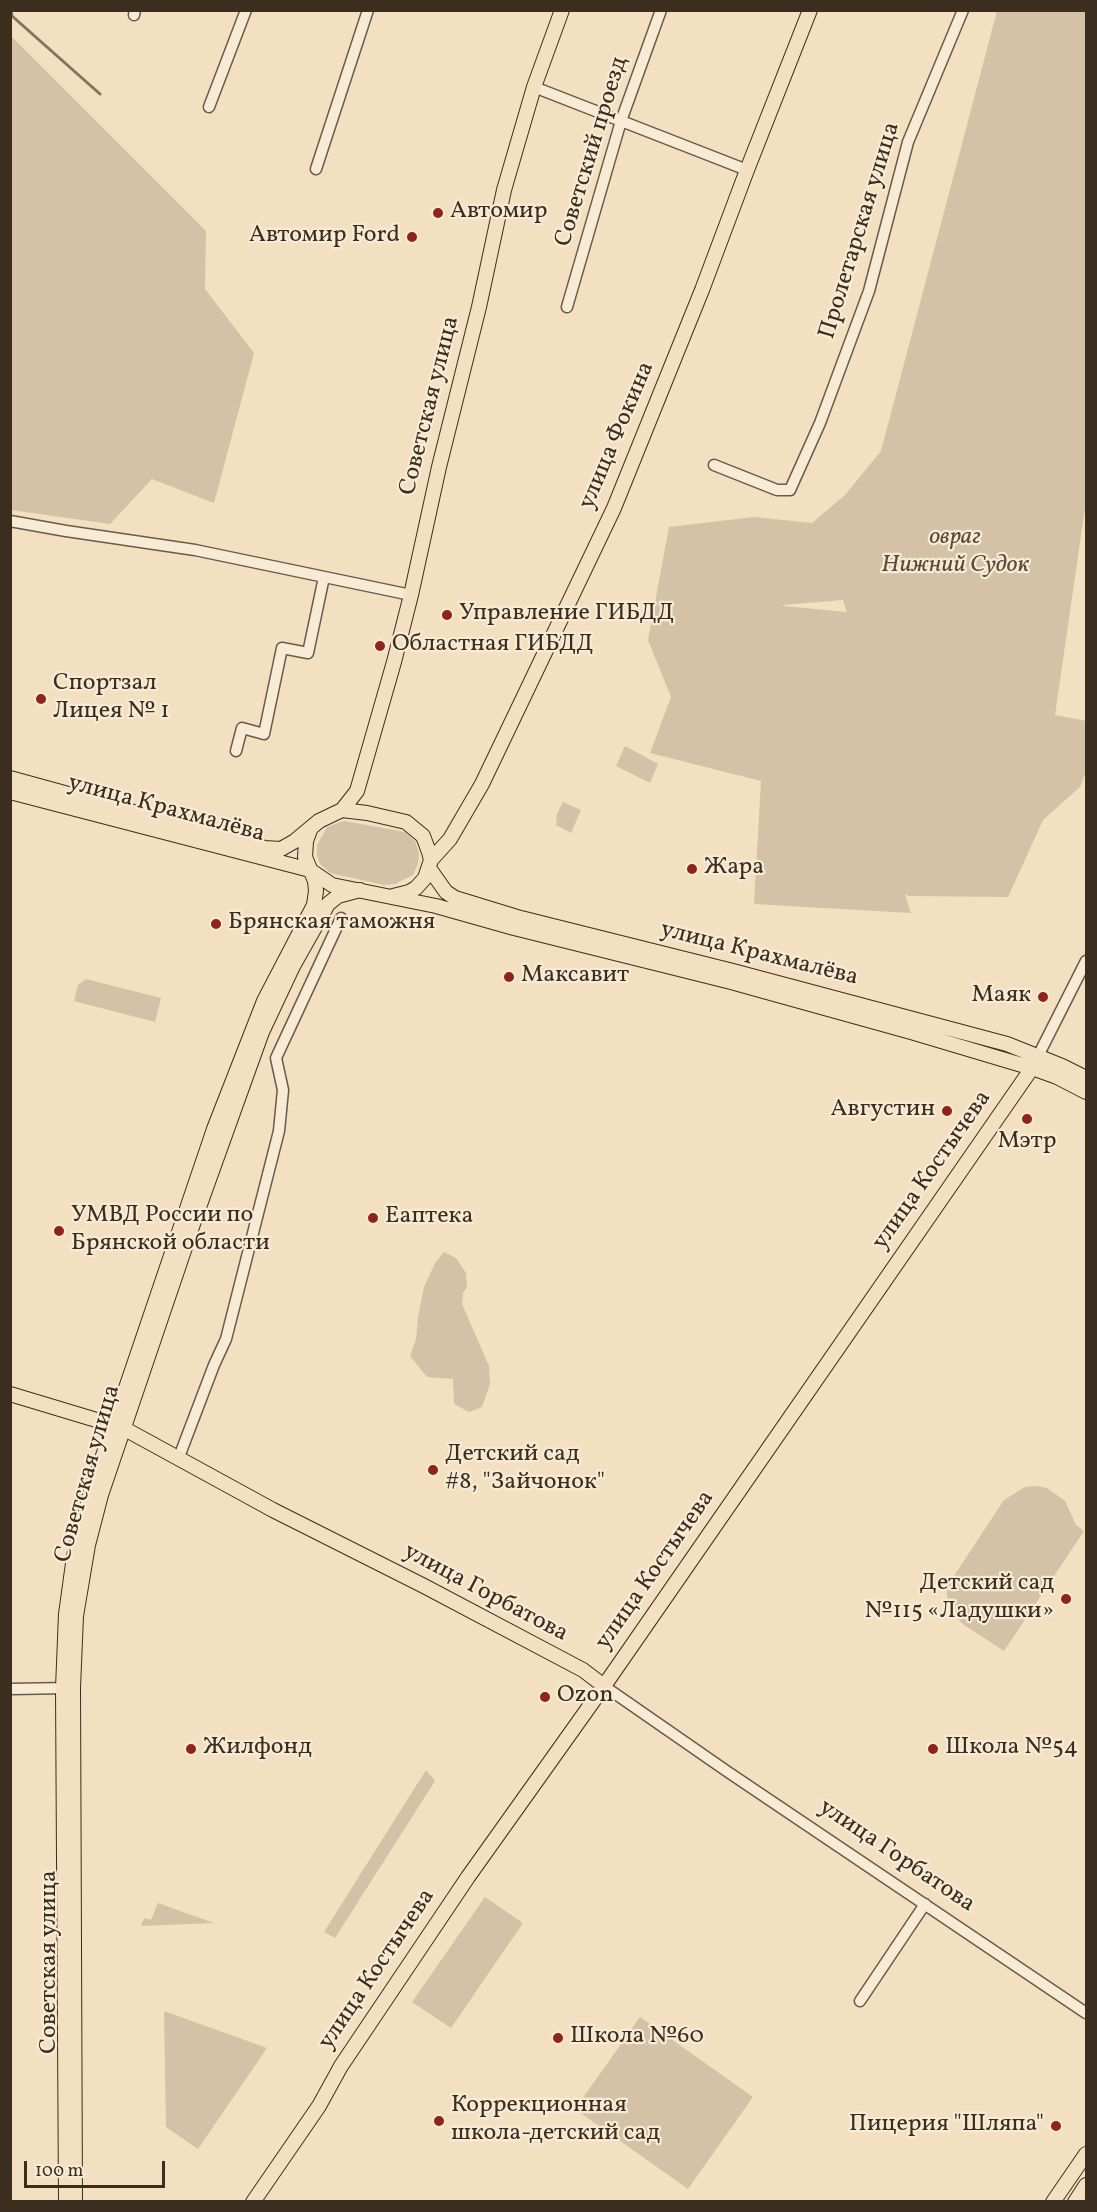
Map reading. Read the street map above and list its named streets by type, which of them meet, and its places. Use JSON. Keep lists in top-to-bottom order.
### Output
{
  "streets": {
    "main road": [
      "Советская улица",
      "улица Фокина",
      "улица Крахмалёва",
      "улица Костычева",
      "улица Горбатова"
    ],
    "street": ["Советский проезд", "Пролетарская улица"]
  },
  "crossings": [
    ["Советская улица", "улица Фокина"],
    ["Советская улица", "улица Крахмалёва"],
    ["Советская улица", "улица Горбатова"],
    ["улица Фокина", "улица Крахмалёва"],
    ["улица Крахмалёва", "улица Костычева"],
    ["улица Костычева", "улица Горбатова"]
  ],
  "parks": ["овраг Нижний Судок"],
  "places": [
    "Автомир",
    "Автомир Ford",
    "Управление ГИБДД",
    "Областная ГИБДД",
    "Спортзал Лицея № 1",
    "Жара",
    "Брянская таможня",
    "Максавит",
    "Маяк",
    "Августин",
    "Мэтр",
    "Еаптека",
    "УМВД России по Брянской области",
    "Детский сад #8, \"Зайчонок\"",
    "Детский сад №115 «Ладушки»",
    "Ozon",
    "Жилфонд",
    "Школа №54",
    "Школа №60",
    "Коррекционная школа-детский сад",
    "Пицерия \"Шляпа\""
  ],
  "scale_bar": "100 m"
}
